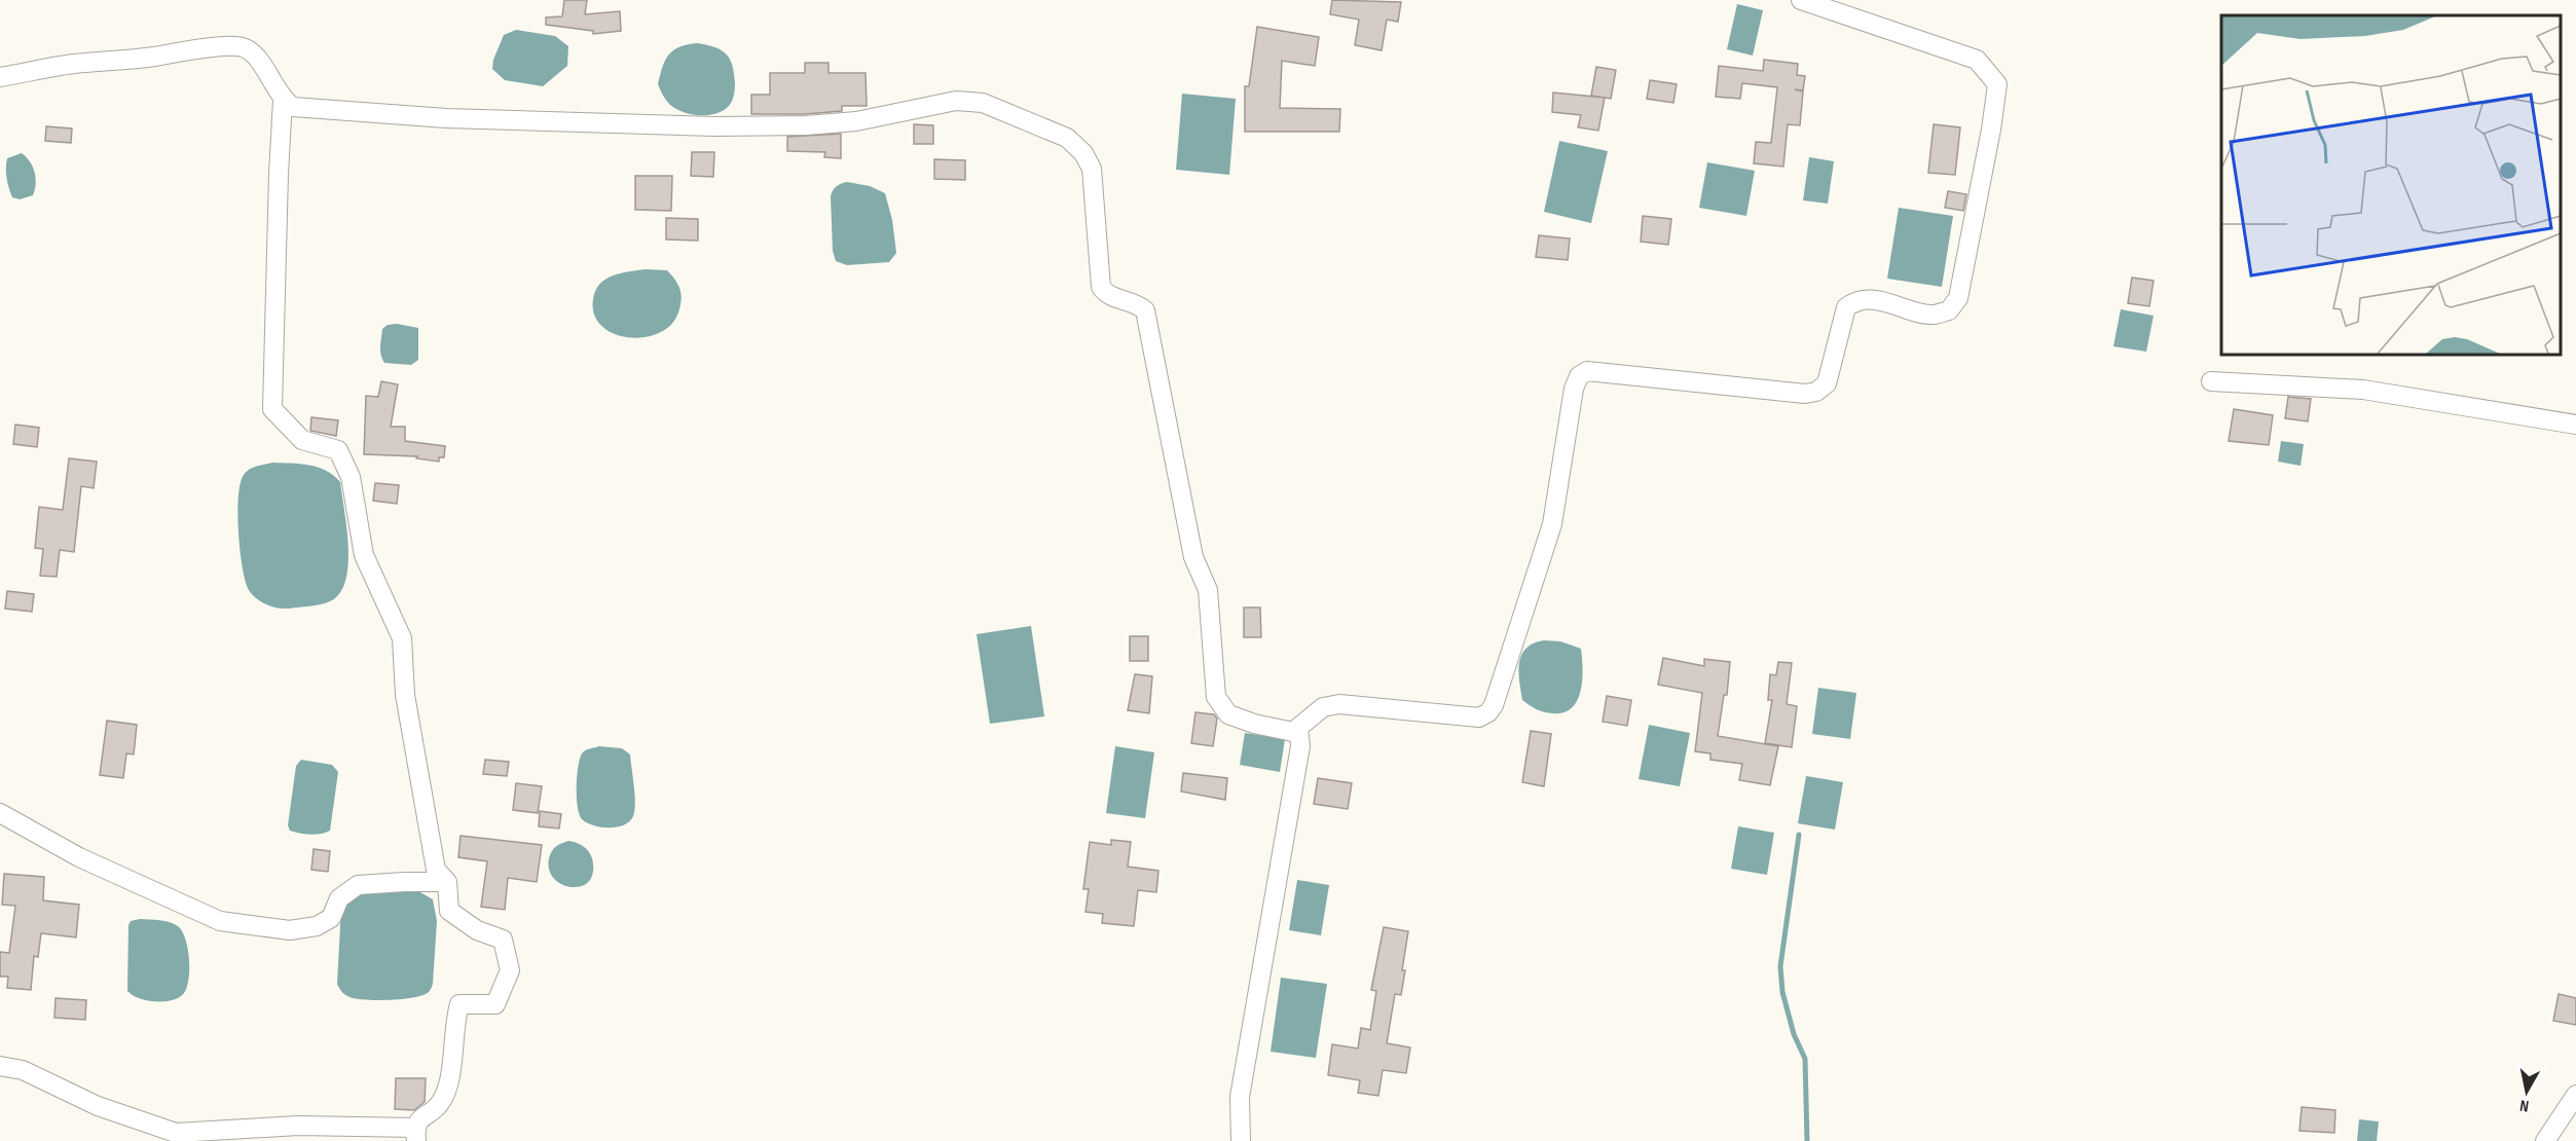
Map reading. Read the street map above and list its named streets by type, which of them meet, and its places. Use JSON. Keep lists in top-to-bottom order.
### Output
{
  "north": "bottom"
}
